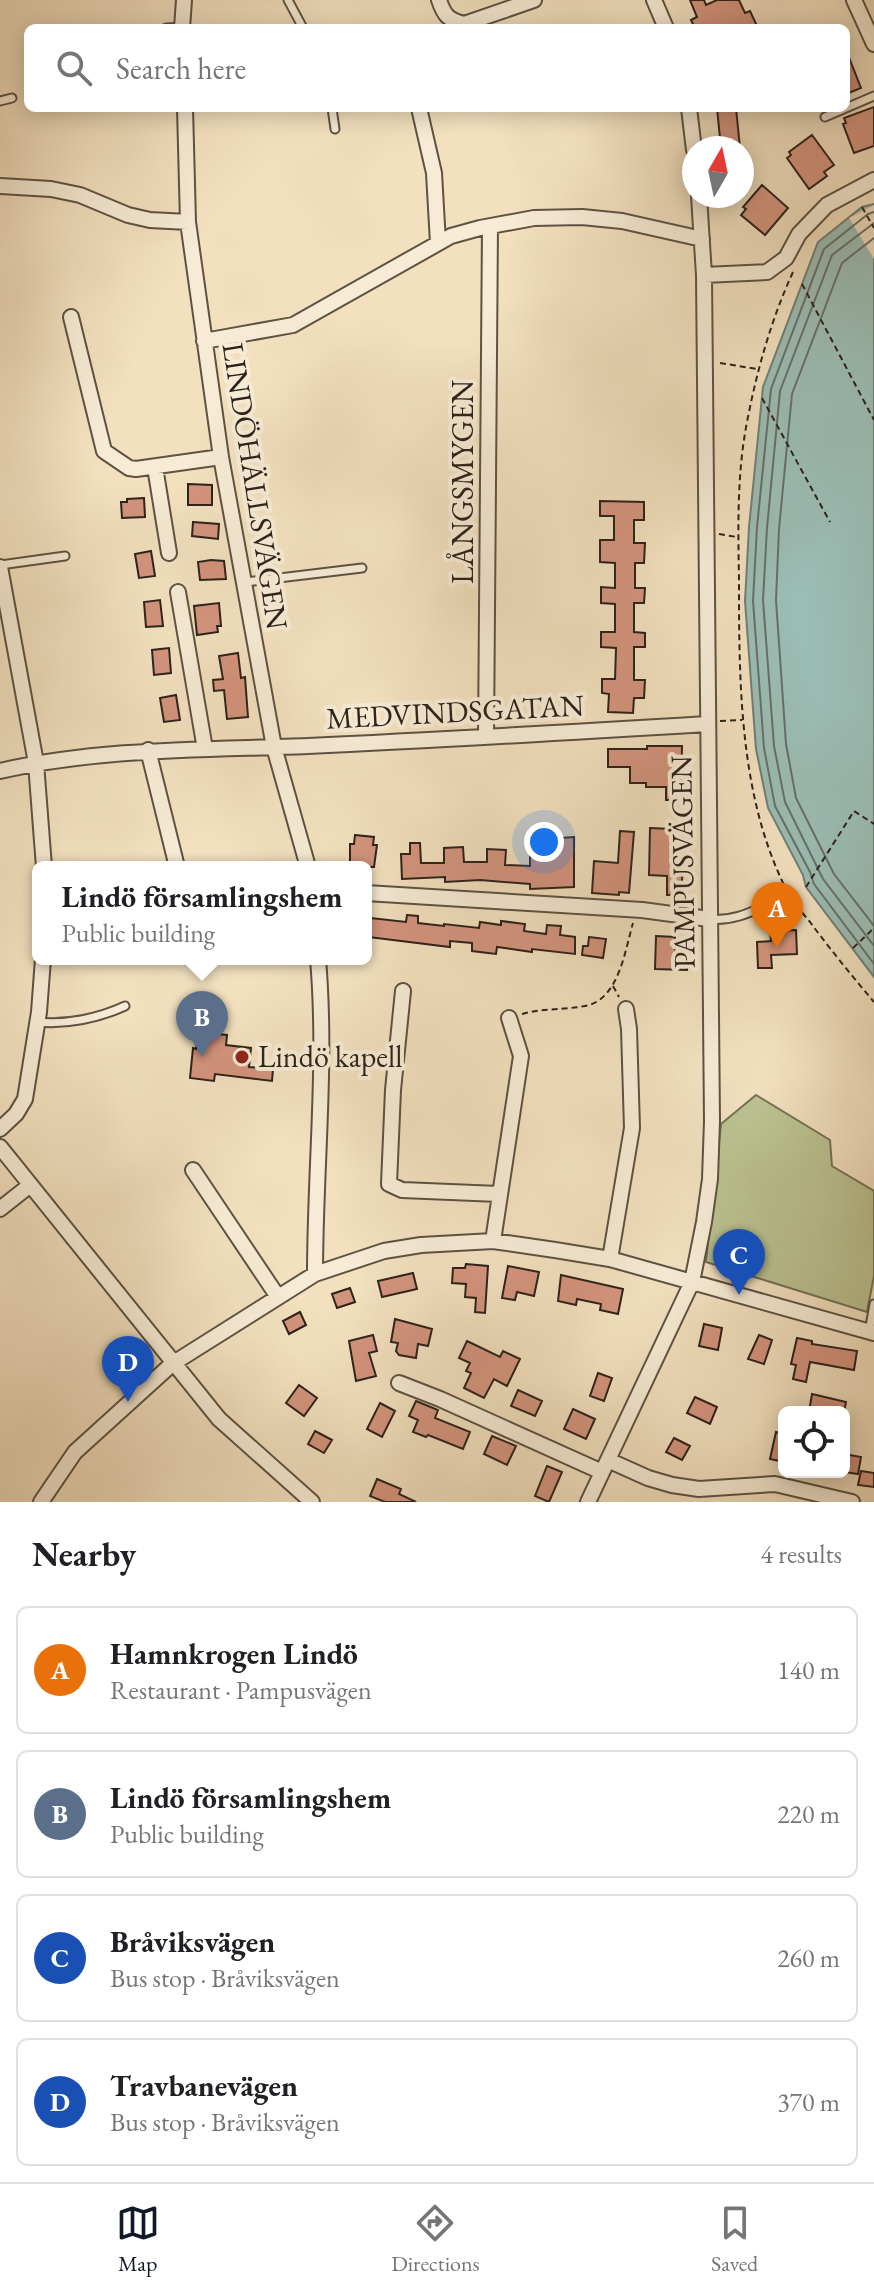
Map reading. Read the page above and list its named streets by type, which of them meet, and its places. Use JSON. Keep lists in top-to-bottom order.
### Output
{
  "streets": {
    "street": [
      "LÅNGSMYGEN",
      "LINDÖHÄLLSVÄGEN",
      "MEDVINDSGATAN",
      "PAMPUSVÄGEN"
    ]
  },
  "crossings": [
    ["LÅNGSMYGEN", "MEDVINDSGATAN"],
    ["LINDÖHÄLLSVÄGEN", "MEDVINDSGATAN"],
    ["MEDVINDSGATAN", "PAMPUSVÄGEN"]
  ],
  "places": ["Lindö kapell"],
  "north": "top",
  "page": {
    "search": "Search here",
    "popup": ["Lindö församlingshem", "Public building"],
    "pins": [
      "A",
      "B",
      "C",
      "D"
    ],
    "heading": ["Nearby", "4 results"],
    "list": [
      {
        "mark": "A",
        "name": "Hamnkrogen Lindö",
        "note": "Restaurant · Pampusvägen",
        "value": "140 m"
      },
      {
        "mark": "B",
        "name": "Lindö församlingshem",
        "note": "Public building",
        "value": "220 m"
      },
      {
        "mark": "C",
        "name": "Bråviksvägen",
        "note": "Bus stop · Bråviksvägen",
        "value": "260 m"
      },
      {
        "mark": "D",
        "name": "Travbanevägen",
        "note": "Bus stop · Bråviksvägen",
        "value": "370 m"
      }
    ],
    "nav": ["Map", "Directions", "Saved"]
  }
}
